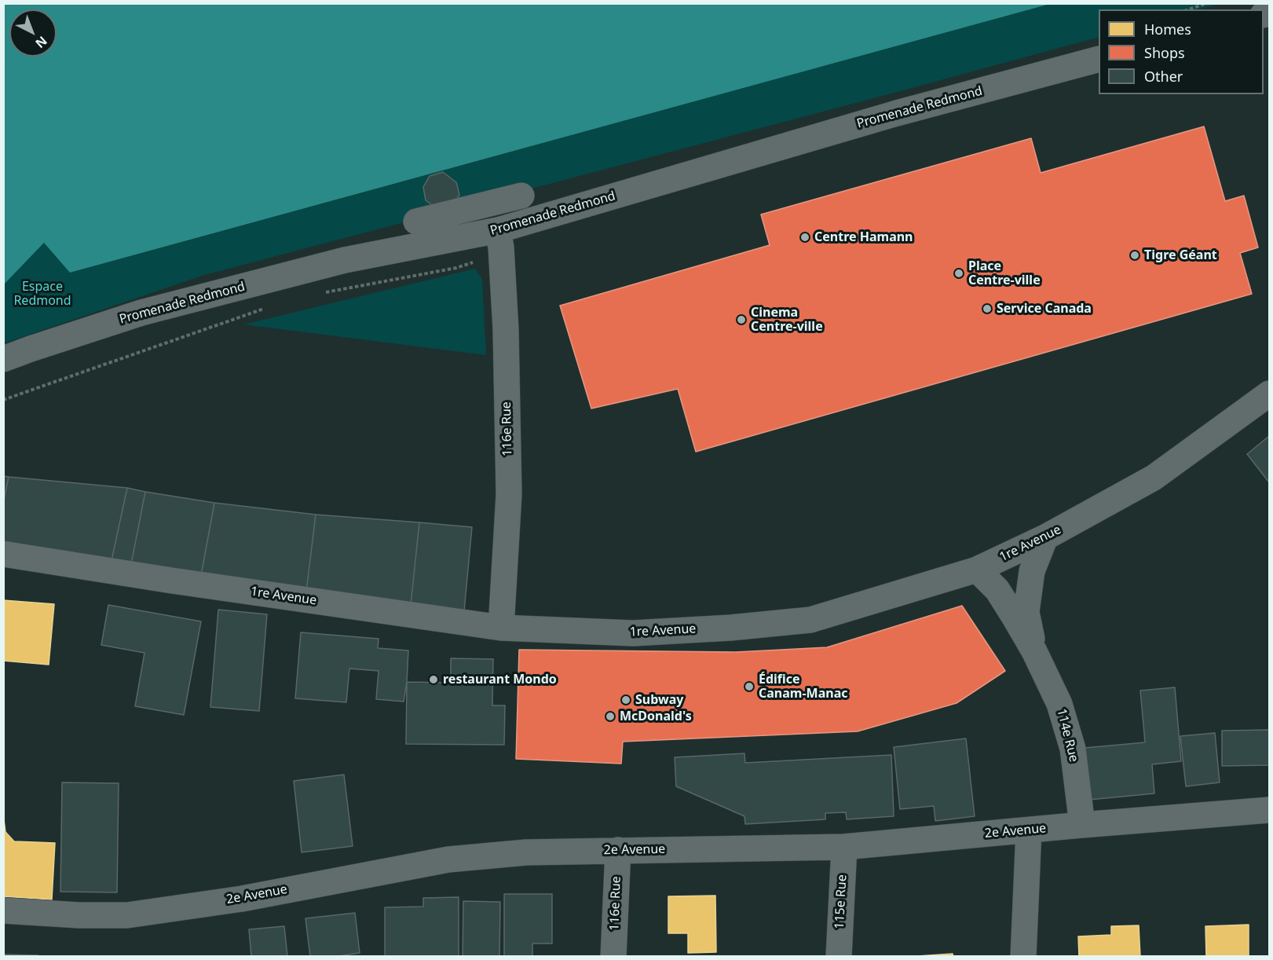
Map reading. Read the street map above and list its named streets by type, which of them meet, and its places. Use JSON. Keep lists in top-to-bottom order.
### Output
{
  "streets": {
    "street": [
      "Promenade Redmond",
      "116e Rue",
      "1re Avenue",
      "114e Rue",
      "2e Avenue",
      "115e Rue"
    ]
  },
  "crossings": [
    ["Promenade Redmond", "116e Rue"],
    ["116e Rue", "1re Avenue"],
    ["116e Rue", "2e Avenue"],
    ["1re Avenue", "114e Rue"],
    ["114e Rue", "2e Avenue"],
    ["2e Avenue", "115e Rue"]
  ],
  "parks": ["Espace Redmond"],
  "places": [
    "Centre Hamann",
    "Tigre Géant",
    "Place Centre-ville",
    "Service Canada",
    "Cinema Centre-ville",
    "restaurant Mondo",
    "Édifice Canam-Manac",
    "Subway",
    "McDonald's"
  ],
  "legend": ["Homes", "Shops", "Other"],
  "north": "bottom right"
}
